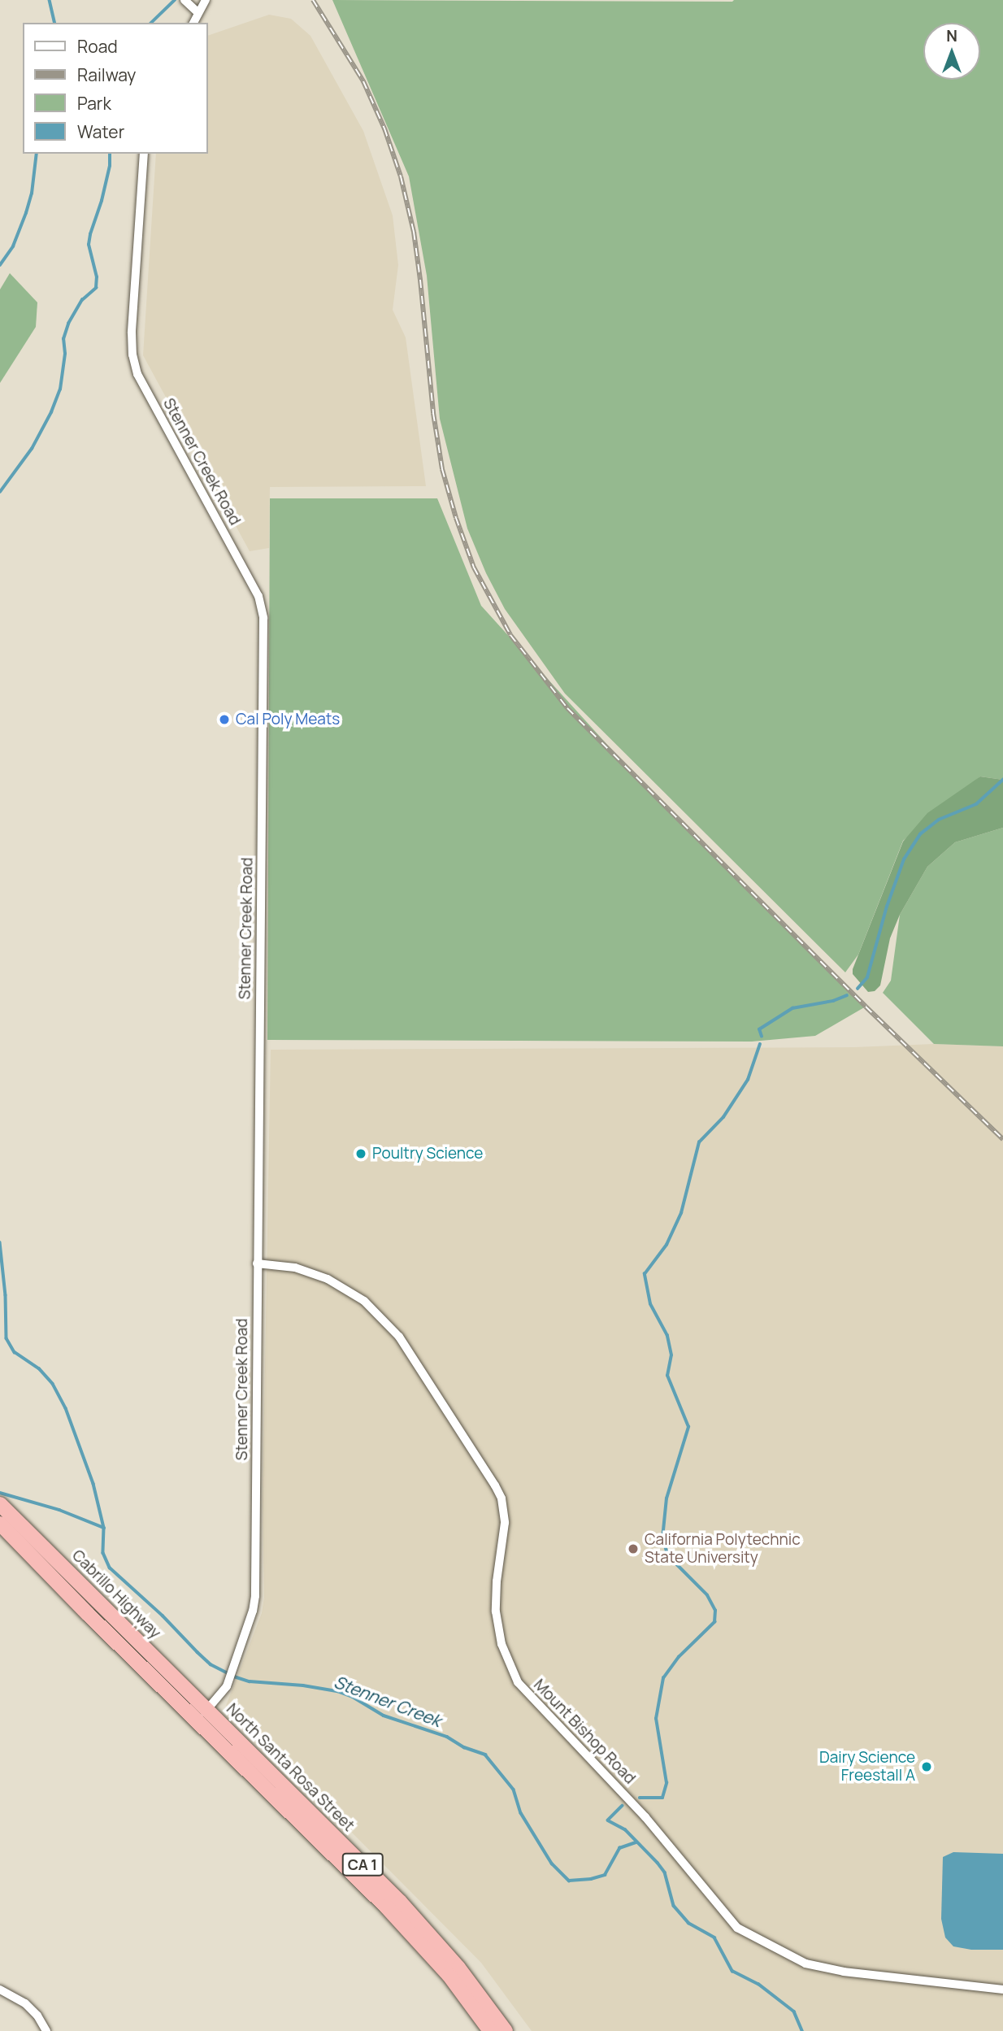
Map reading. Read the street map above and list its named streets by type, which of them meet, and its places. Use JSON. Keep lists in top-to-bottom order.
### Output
{
  "streets": {
    "highway": ["Cabrillo Highway", "North Santa Rosa Street", "CA 1"],
    "street": ["Stenner Creek Road", "Mount Bishop Road"]
  },
  "crossings": [
    ["Stenner Creek Road", "Cabrillo Highway"],
    ["Stenner Creek Road", "Mount Bishop Road"],
    ["Stenner Creek Road", "North Santa Rosa Street"],
    ["Stenner Creek Road", "CA 1"],
    ["Cabrillo Highway", "North Santa Rosa Street"],
    ["North Santa Rosa Street", "CA 1"]
  ],
  "water": ["Stenner Creek"],
  "places": [
    "Cal Poly Meats",
    "Poultry Science",
    "California Polytechnic State University",
    "Dairy Science Freestall A"
  ],
  "legend": [
    "Road",
    "Railway",
    "Park",
    "Water"
  ],
  "north": "top"
}
